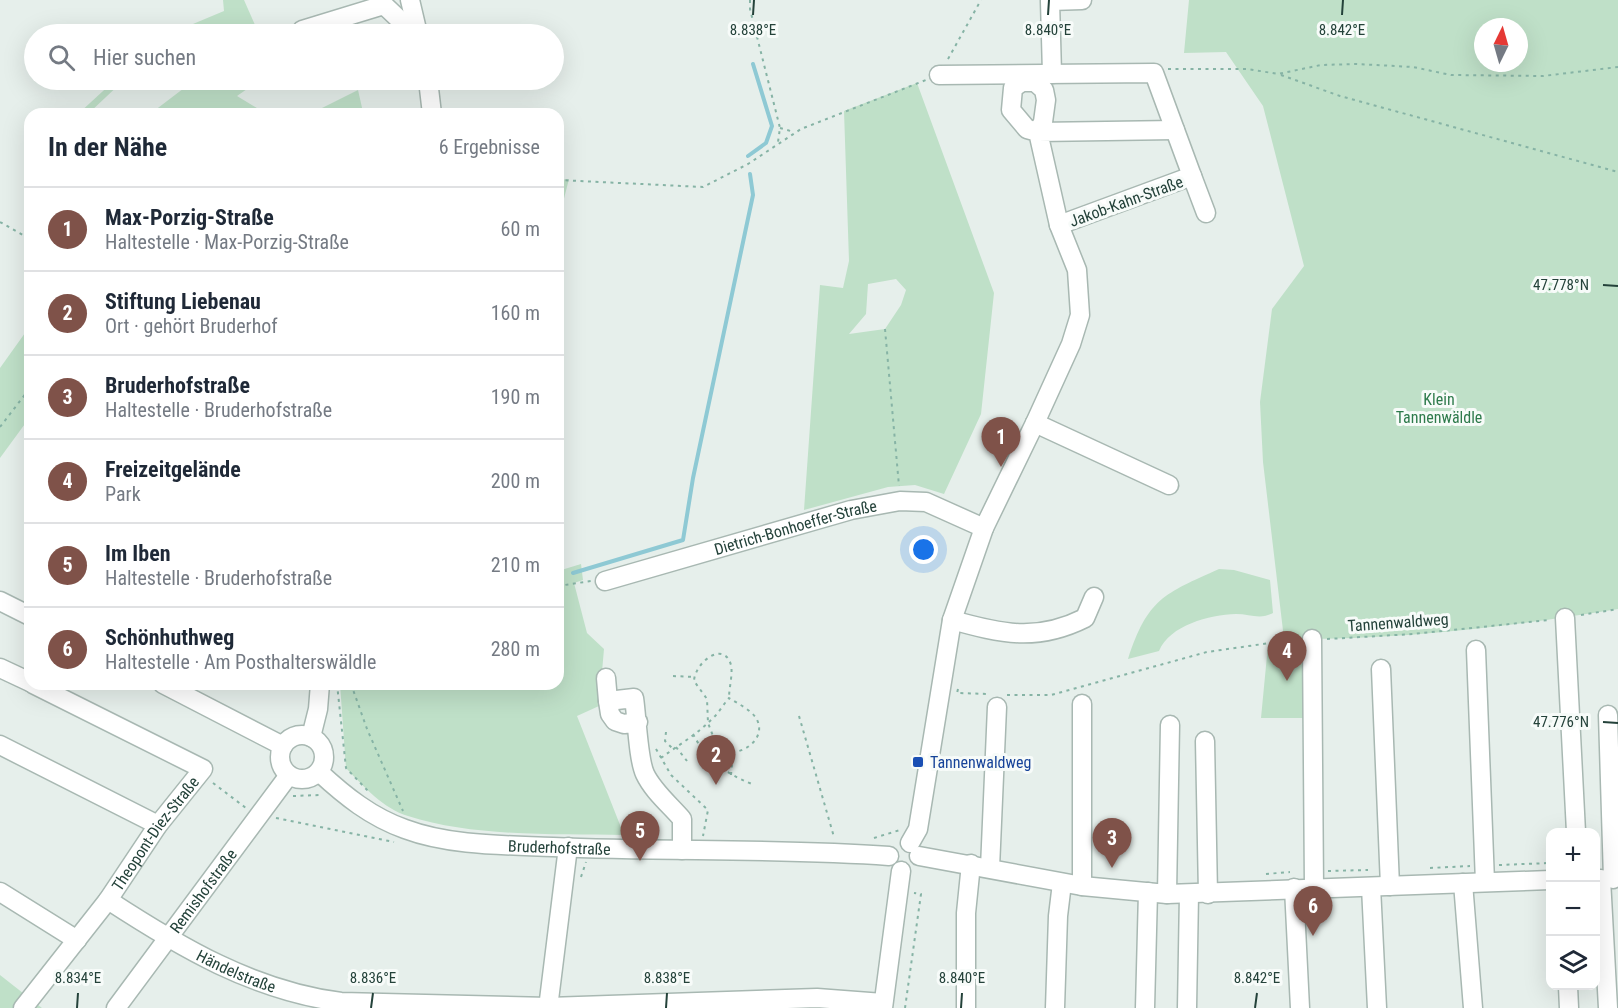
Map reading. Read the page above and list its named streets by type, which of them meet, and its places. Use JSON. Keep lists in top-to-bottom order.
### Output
{
  "streets": {
    "street": [
      "Jakob-Kahn-Straße",
      "Dietrich-Bonhoeffer-Straße",
      "Theopont-Diez-Straße",
      "Bruderhofstraße",
      "Remishofstraße",
      "Händelstraße"
    ],
    "path": ["Tannenwaldweg"]
  },
  "crossings": [
    ["Theopont-Diez-Straße", "Remishofstraße"],
    ["Theopont-Diez-Straße", "Händelstraße"],
    ["Bruderhofstraße", "Remishofstraße"],
    ["Remishofstraße", "Händelstraße"]
  ],
  "parks": ["Klein Tannenwäldle"],
  "places": {
    "transit": ["Tannenwaldweg"]
  },
  "north": "top",
  "page": {
    "search": "Hier suchen",
    "heading": ["In der Nähe", "6 Ergebnisse"],
    "list": [
      {
        "mark": "1",
        "name": "Max-Porzig-Straße",
        "note": "Haltestelle · Max-Porzig-Straße",
        "value": "60 m"
      },
      {
        "mark": "2",
        "name": "Stiftung Liebenau",
        "note": "Ort · gehört Bruderhof",
        "value": "160 m"
      },
      {
        "mark": "3",
        "name": "Bruderhofstraße",
        "note": "Haltestelle · Bruderhofstraße",
        "value": "190 m"
      },
      {
        "mark": "4",
        "name": "Freizeitgelände",
        "note": "Park",
        "value": "200 m"
      },
      {
        "mark": "5",
        "name": "Im Iben",
        "note": "Haltestelle · Bruderhofstraße",
        "value": "210 m"
      },
      {
        "mark": "6",
        "name": "Schönhuthweg",
        "note": "Haltestelle · Am Posthalterswäldle",
        "value": "280 m"
      }
    ],
    "pins": [
      "1",
      "4",
      "2",
      "5",
      "3",
      "6"
    ],
    "map_buttons": ["+", "−"]
  },
  "coordinates": [
    "8.838°E",
    "8.840°E",
    "8.842°E",
    "47.778°N",
    "47.776°N",
    "8.834°E",
    "8.836°E"
  ]
}
